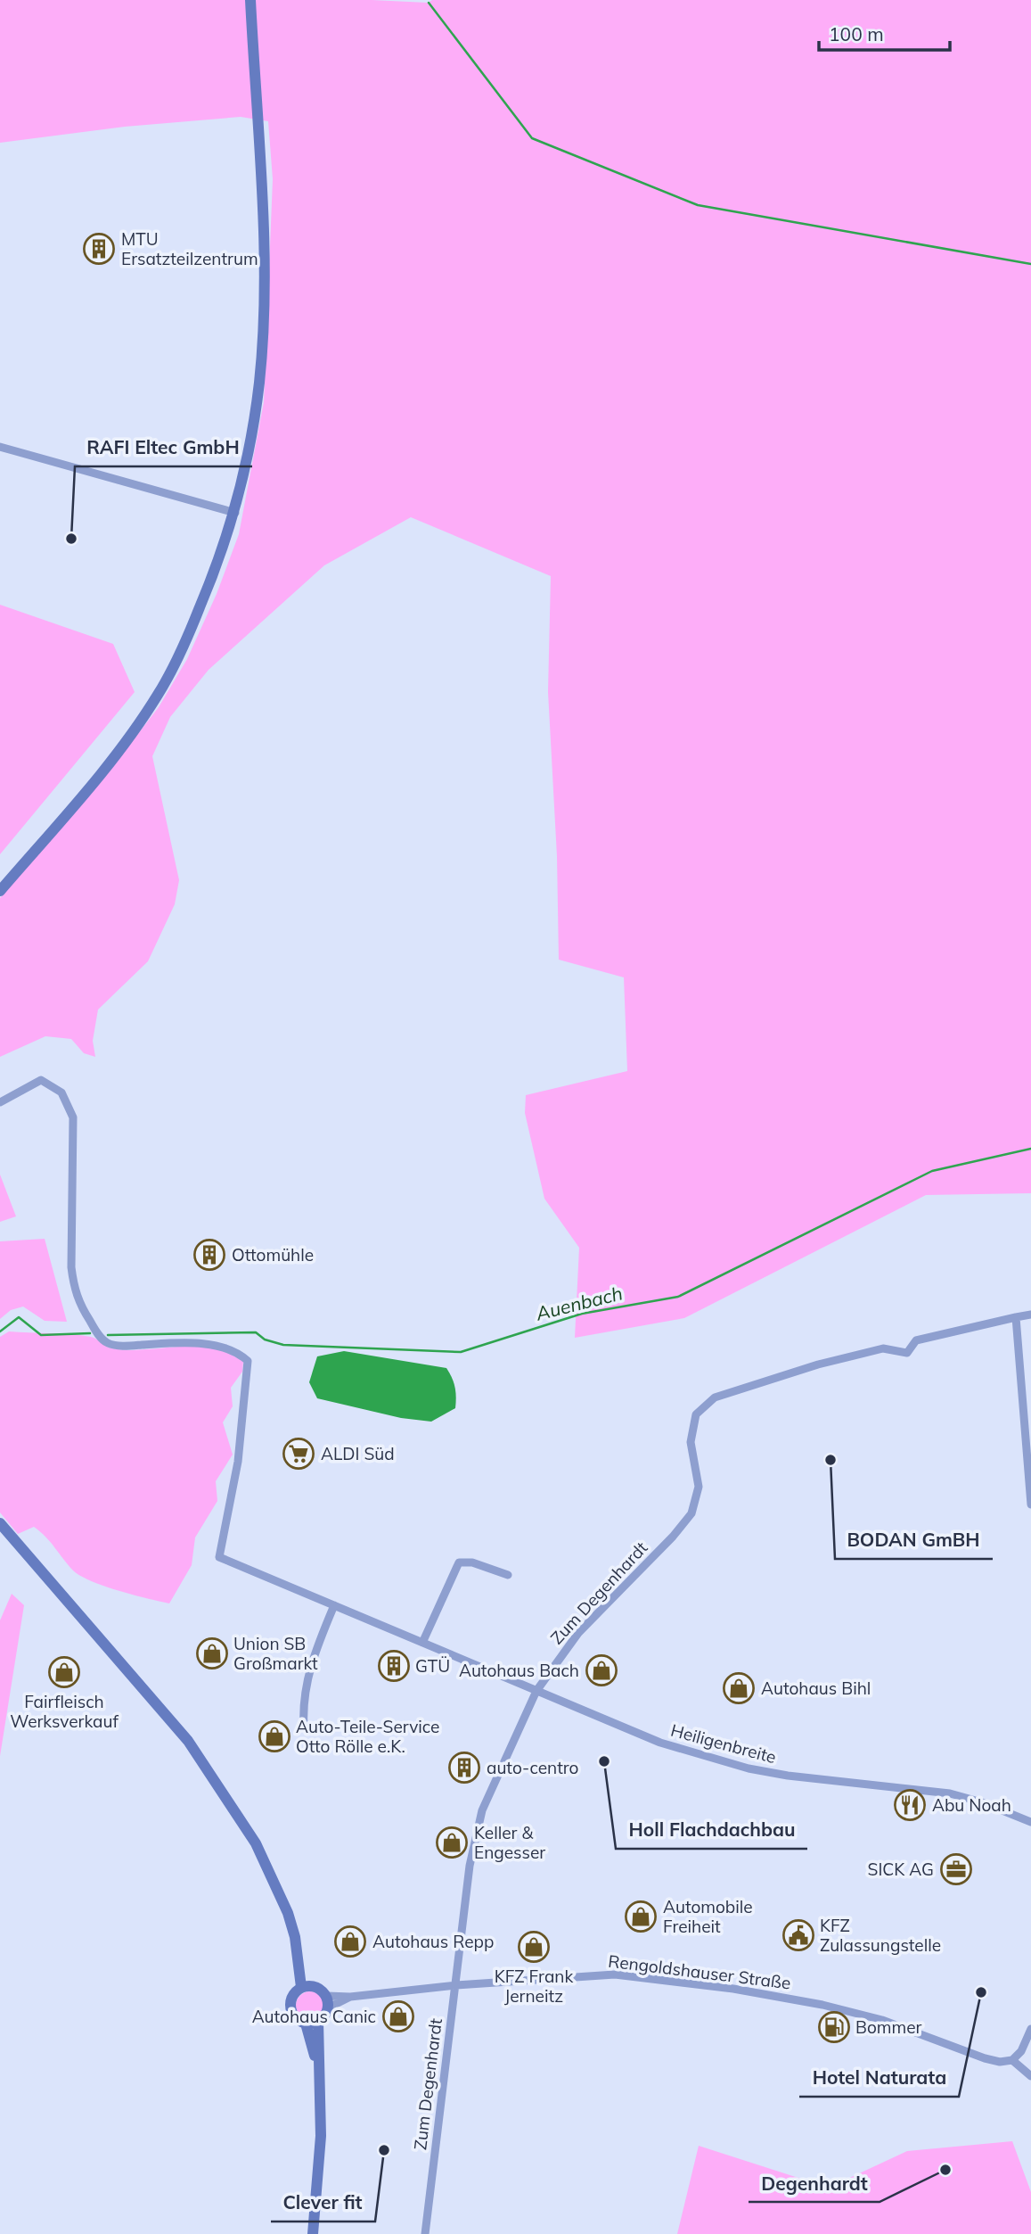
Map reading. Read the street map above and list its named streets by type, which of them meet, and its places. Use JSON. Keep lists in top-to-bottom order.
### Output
{
  "streets": {
    "street": ["Zum Degenhardt", "Heiligenbreite", "Rengoldshauser Straße"]
  },
  "crossings": [
    ["Zum Degenhardt", "Heiligenbreite"],
    ["Zum Degenhardt", "Rengoldshauser Straße"]
  ],
  "water": ["Auenbach"],
  "places": {
    "building": [
      "MTU Ersatzteilzentrum",
      "Ottomühle",
      "GTÜ",
      "auto-centro"
    ],
    "other": [
      "RAFI Eltec GmbH",
      "BODAN GmBH",
      "Holl Flachdachbau",
      "Hotel Naturata",
      "Clever fit",
      "Degenhardt"
    ],
    "supermarket": ["ALDI Süd"],
    "shop": [
      "Union SB Großmarkt",
      "Autohaus Bach",
      "Fairfleisch Werksverkauf",
      "Autohaus Bihl",
      "Auto-Teile-Service Otto Rölle e.K.",
      "Keller & Engesser",
      "Automobile Freiheit",
      "Autohaus Repp",
      "KFZ Frank Jerneitz",
      "Autohaus Canic"
    ],
    "restaurant": ["Abu Noah"],
    "office": ["SICK AG"],
    "public building": ["KFZ Zulassungstelle"],
    "fuel station": ["Bommer"]
  },
  "scale_bar": "100 m"
}
